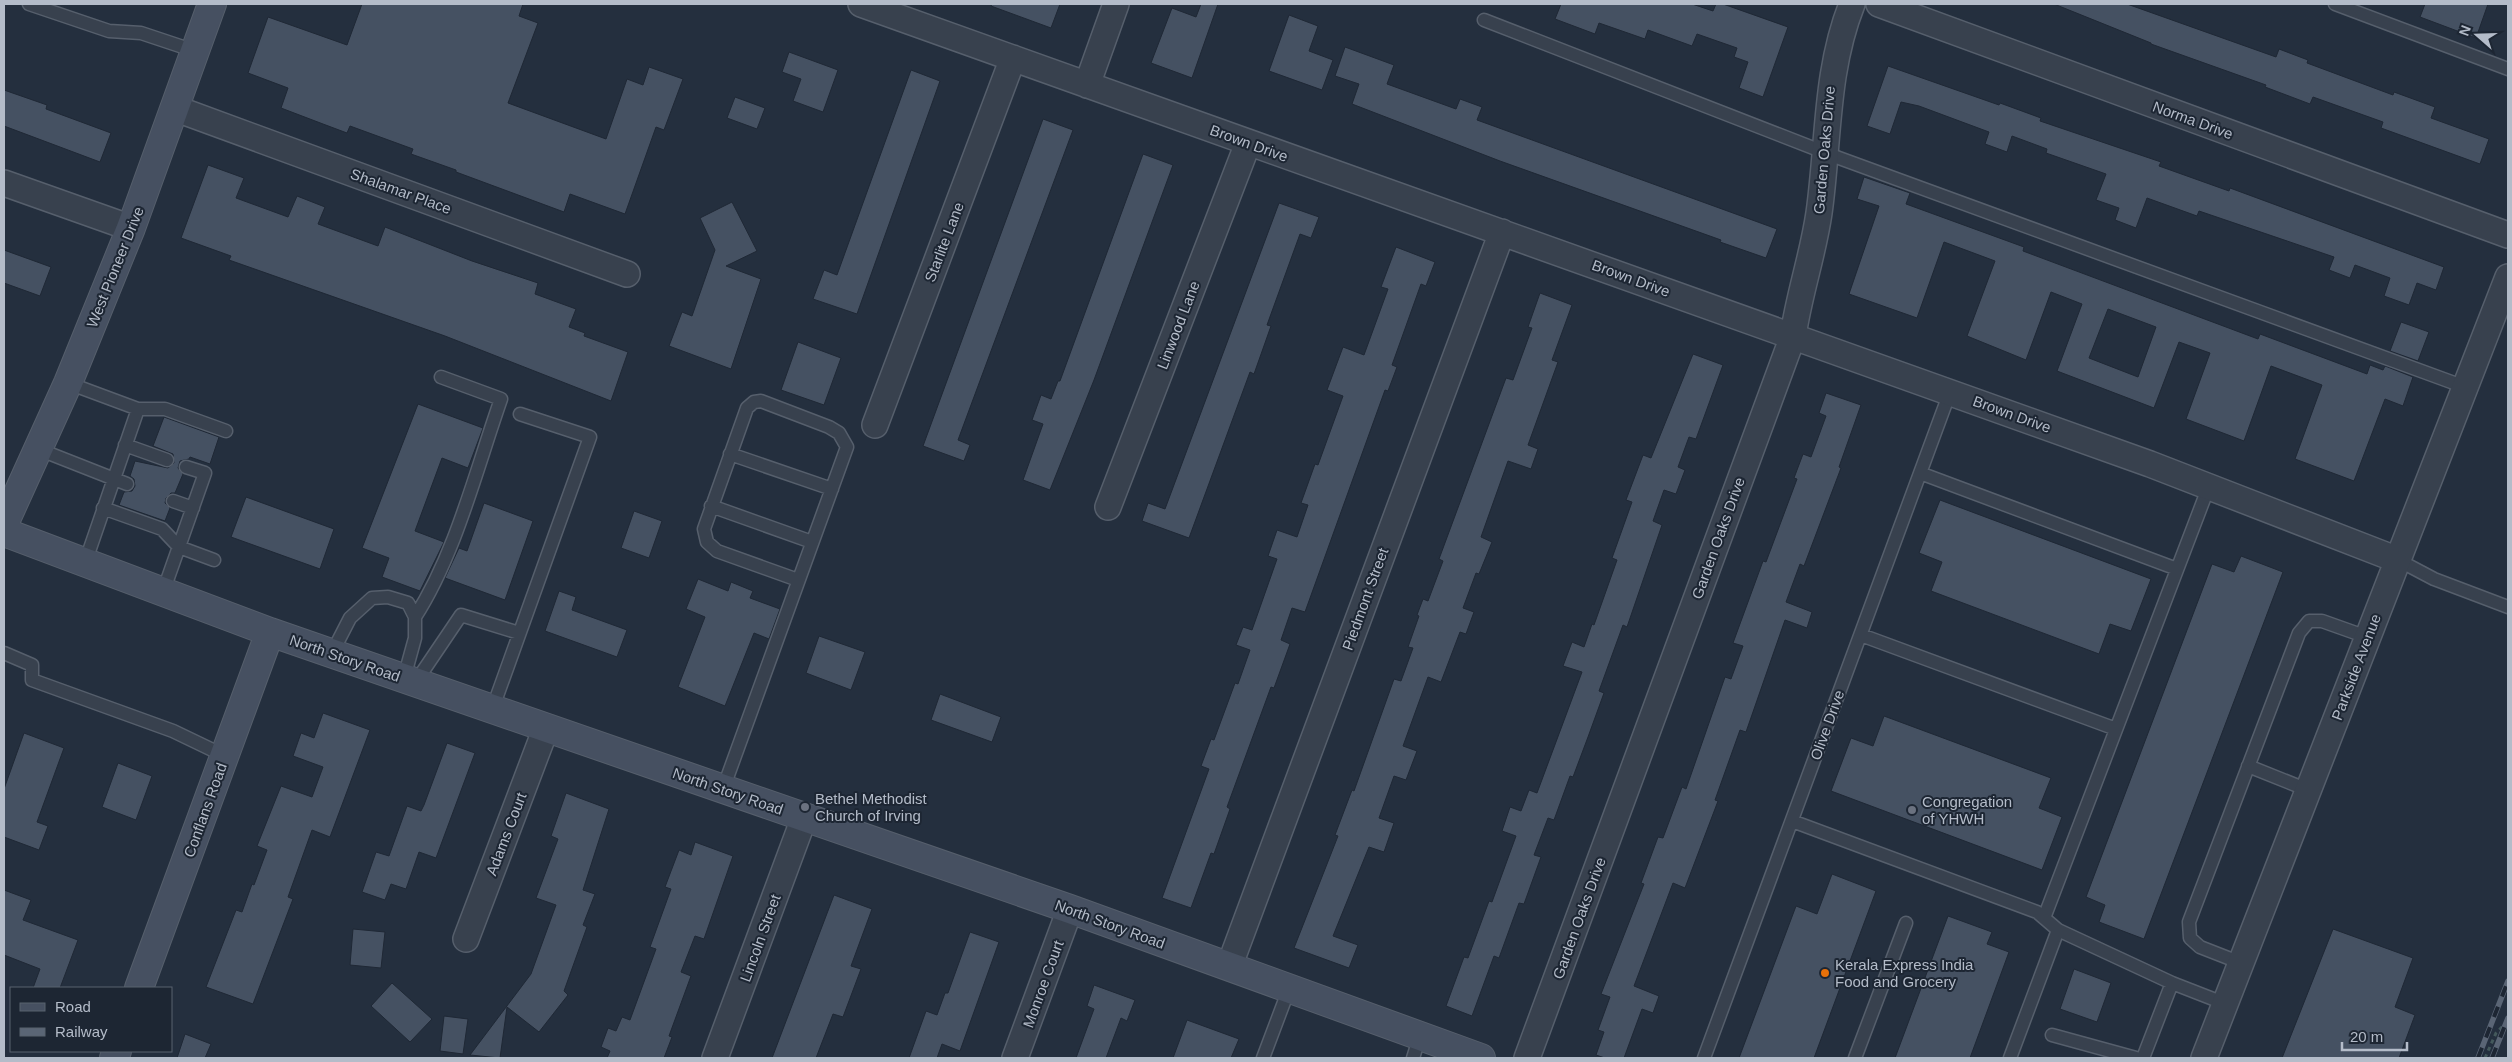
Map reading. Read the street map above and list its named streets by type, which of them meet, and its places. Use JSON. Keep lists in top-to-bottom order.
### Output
{
  "streets": {
    "main road": ["West Pioneer Drive", "North Story Road", "Conflans Road"],
    "street": [
      "Norma Drive",
      "Brown Drive",
      "Garden Oaks Drive",
      "Shalamar Place",
      "Starlite Lane",
      "Linwood Lane",
      "Piedmont Street",
      "Parkside Avenue",
      "Adams Court",
      "Lincoln Street",
      "Monroe Court"
    ],
    "lane": ["Olive Drive"]
  },
  "crossings": [
    ["Brown Drive", "Garden Oaks Drive"],
    ["Brown Drive", "Starlite Lane"],
    ["Brown Drive", "Linwood Lane"],
    ["Brown Drive", "Piedmont Street"],
    ["Brown Drive", "Parkside Avenue"],
    ["Brown Drive", "Olive Drive"],
    ["Shalamar Place", "West Pioneer Drive"],
    ["Piedmont Street", "North Story Road"],
    ["North Story Road", "Conflans Road"],
    ["North Story Road", "Adams Court"],
    ["North Story Road", "Lincoln Street"],
    ["North Story Road", "Monroe Court"]
  ],
  "places": ["Bethel Methodist Church of Irving", "Congregation of YHWH", "Kerala Express India Food and Grocery"],
  "legend": ["Road", "Railway"],
  "scale_bar": "20 m",
  "north": "left"
}
